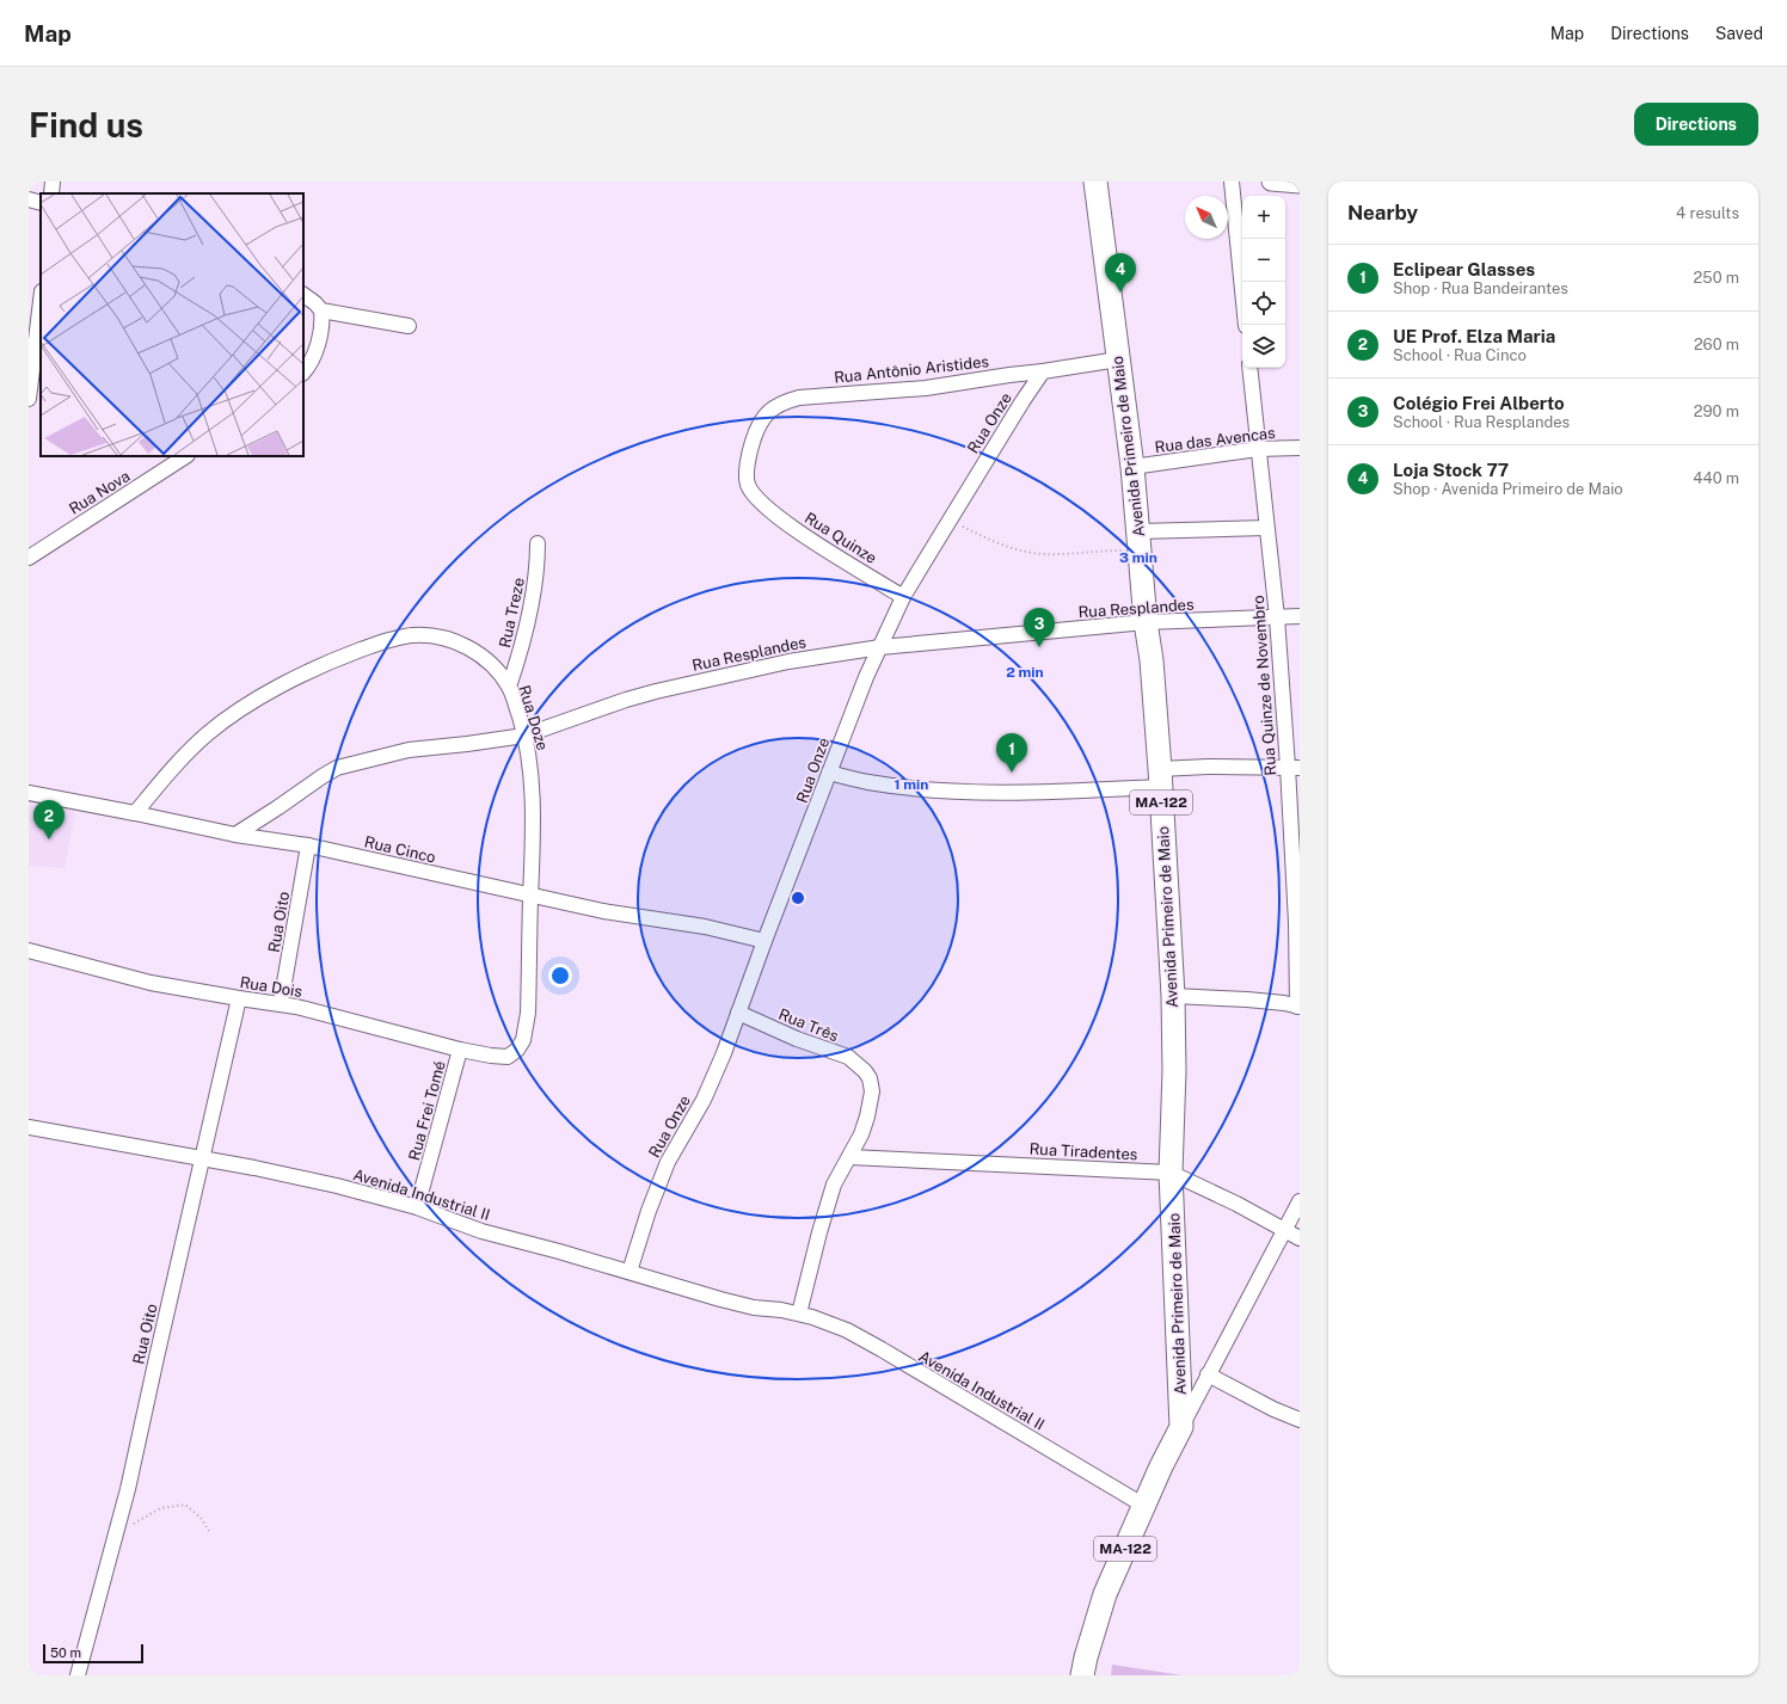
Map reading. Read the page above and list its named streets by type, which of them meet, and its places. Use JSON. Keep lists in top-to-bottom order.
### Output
{
  "streets": {
    "main road": ["Avenida Primeiro de Maio", "MA-122"],
    "street": [
      "Rua Antônio Aristides",
      "Rua Onze",
      "Rua das Avencas",
      "Rua Nova",
      "Rua Quinze",
      "Rua Resplandes",
      "Rua Treze",
      "Rua Quinze de Novembro",
      "Rua Doze",
      "Rua Cinco",
      "Rua Oito",
      "Rua Dois",
      "Rua Três",
      "Rua Frei Tomé",
      "Rua Tiradentes",
      "Avenida Industrial II"
    ]
  },
  "crossings": [
    ["Rua Antônio Aristides", "Rua Onze"],
    ["Rua Antônio Aristides", "Rua Quinze"],
    ["Rua Onze", "Rua Quinze"],
    ["Rua Onze", "Rua Resplandes"],
    ["Rua Onze", "Rua Cinco"],
    ["Rua Onze", "Rua Três"],
    ["Rua Onze", "Avenida Industrial II"],
    ["Rua das Avencas", "Avenida Primeiro de Maio"],
    ["Rua das Avencas", "Rua Quinze de Novembro"],
    ["Avenida Primeiro de Maio", "Rua Resplandes"],
    ["Avenida Primeiro de Maio", "MA-122"],
    ["Avenida Primeiro de Maio", "Rua Tiradentes"],
    ["Rua Resplandes", "Rua Quinze de Novembro"],
    ["Rua Resplandes", "Rua Doze"],
    ["Rua Resplandes", "Rua Cinco"],
    ["Rua Treze", "Rua Doze"],
    ["Rua Doze", "Rua Cinco"],
    ["Rua Doze", "Rua Dois"],
    ["MA-122", "Avenida Industrial II"],
    ["Rua Cinco", "Rua Oito"],
    ["Rua Oito", "Rua Dois"],
    ["Rua Oito", "Avenida Industrial II"],
    ["Rua Dois", "Rua Frei Tomé"],
    ["Rua Três", "Rua Tiradentes"],
    ["Rua Frei Tomé", "Avenida Industrial II"]
  ],
  "scale_bar": "50 m",
  "north": "top left",
  "page": {
    "header": "Map",
    "nav": ["Map", "Directions", "Saved"],
    "buttons": "Directions",
    "title": "Find us",
    "heading": ["Nearby", "4 results"],
    "map_buttons": ["+", "−"],
    "list": [
      {
        "mark": "1",
        "name": "Eclipear Glasses",
        "note": "Shop · Rua Bandeirantes",
        "value": "250 m"
      },
      {
        "mark": "2",
        "name": "UE Prof. Elza Maria",
        "note": "School · Rua Cinco",
        "value": "260 m"
      },
      {
        "mark": "3",
        "name": "Colégio Frei Alberto",
        "note": "School · Rua Resplandes",
        "value": "290 m"
      },
      {
        "mark": "4",
        "name": "Loja Stock 77",
        "note": "Shop · Avenida Primeiro de Maio",
        "value": "440 m"
      }
    ],
    "pins": [
      "4",
      "3",
      "1",
      "2"
    ],
    "scale": "50 m"
  },
  "rings": ["3 min", "2 min", "1 min"]
}
